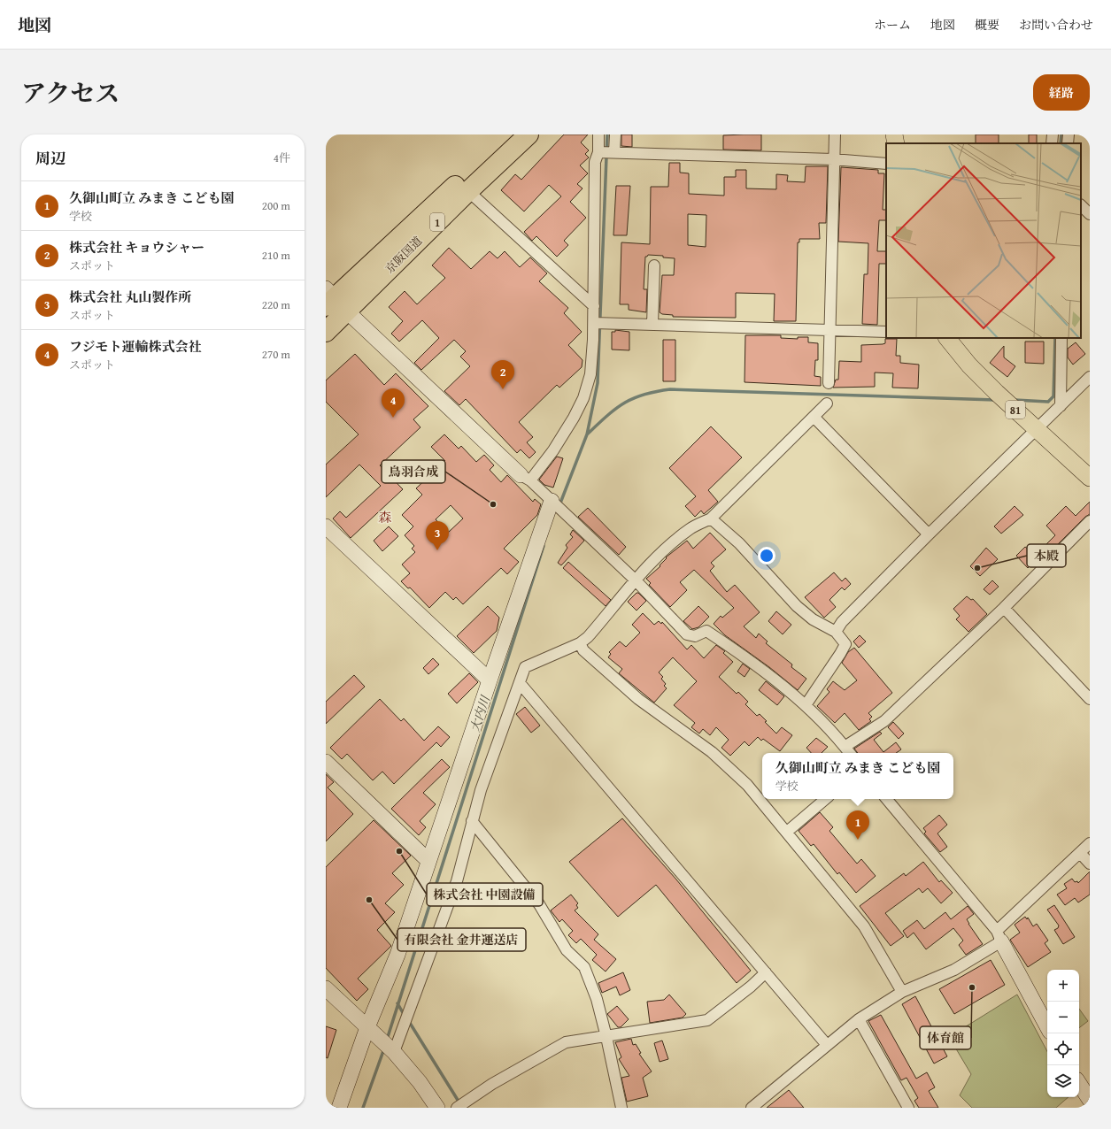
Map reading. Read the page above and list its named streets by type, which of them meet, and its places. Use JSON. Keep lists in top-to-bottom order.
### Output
{
  "streets": {
    "highway": ["1", "京阪国道"],
    "main road": ["81"]
  },
  "districts": ["森"],
  "water": ["大内川"],
  "places": [
    "鳥羽合成",
    "本殿",
    "株式会社 中園設備",
    "有限会社 金井運送店",
    "体育館"
  ],
  "page": {
    "header": "地図",
    "nav": [
      "ホーム",
      "地図",
      "概要",
      "お問い合わせ"
    ],
    "title": "アクセス",
    "buttons": "経路",
    "heading": ["周辺", "4件"],
    "list": [
      {
        "mark": "1",
        "name": "久御山町立 みまき こども園",
        "note": "学校",
        "value": "200 m"
      },
      {
        "mark": "2",
        "name": "株式会社 キョウシャー",
        "note": "スポット",
        "value": "210 m"
      },
      {
        "mark": "3",
        "name": "株式会社 丸山製作所",
        "note": "スポット",
        "value": "220 m"
      },
      {
        "mark": "4",
        "name": "フジモト運輸株式会社",
        "note": "スポット",
        "value": "270 m"
      }
    ],
    "pins": [
      "2",
      "4",
      "3",
      "1"
    ],
    "popup": ["久御山町立 みまき こども園", "学校"],
    "map_buttons": ["+", "−"]
  }
}
